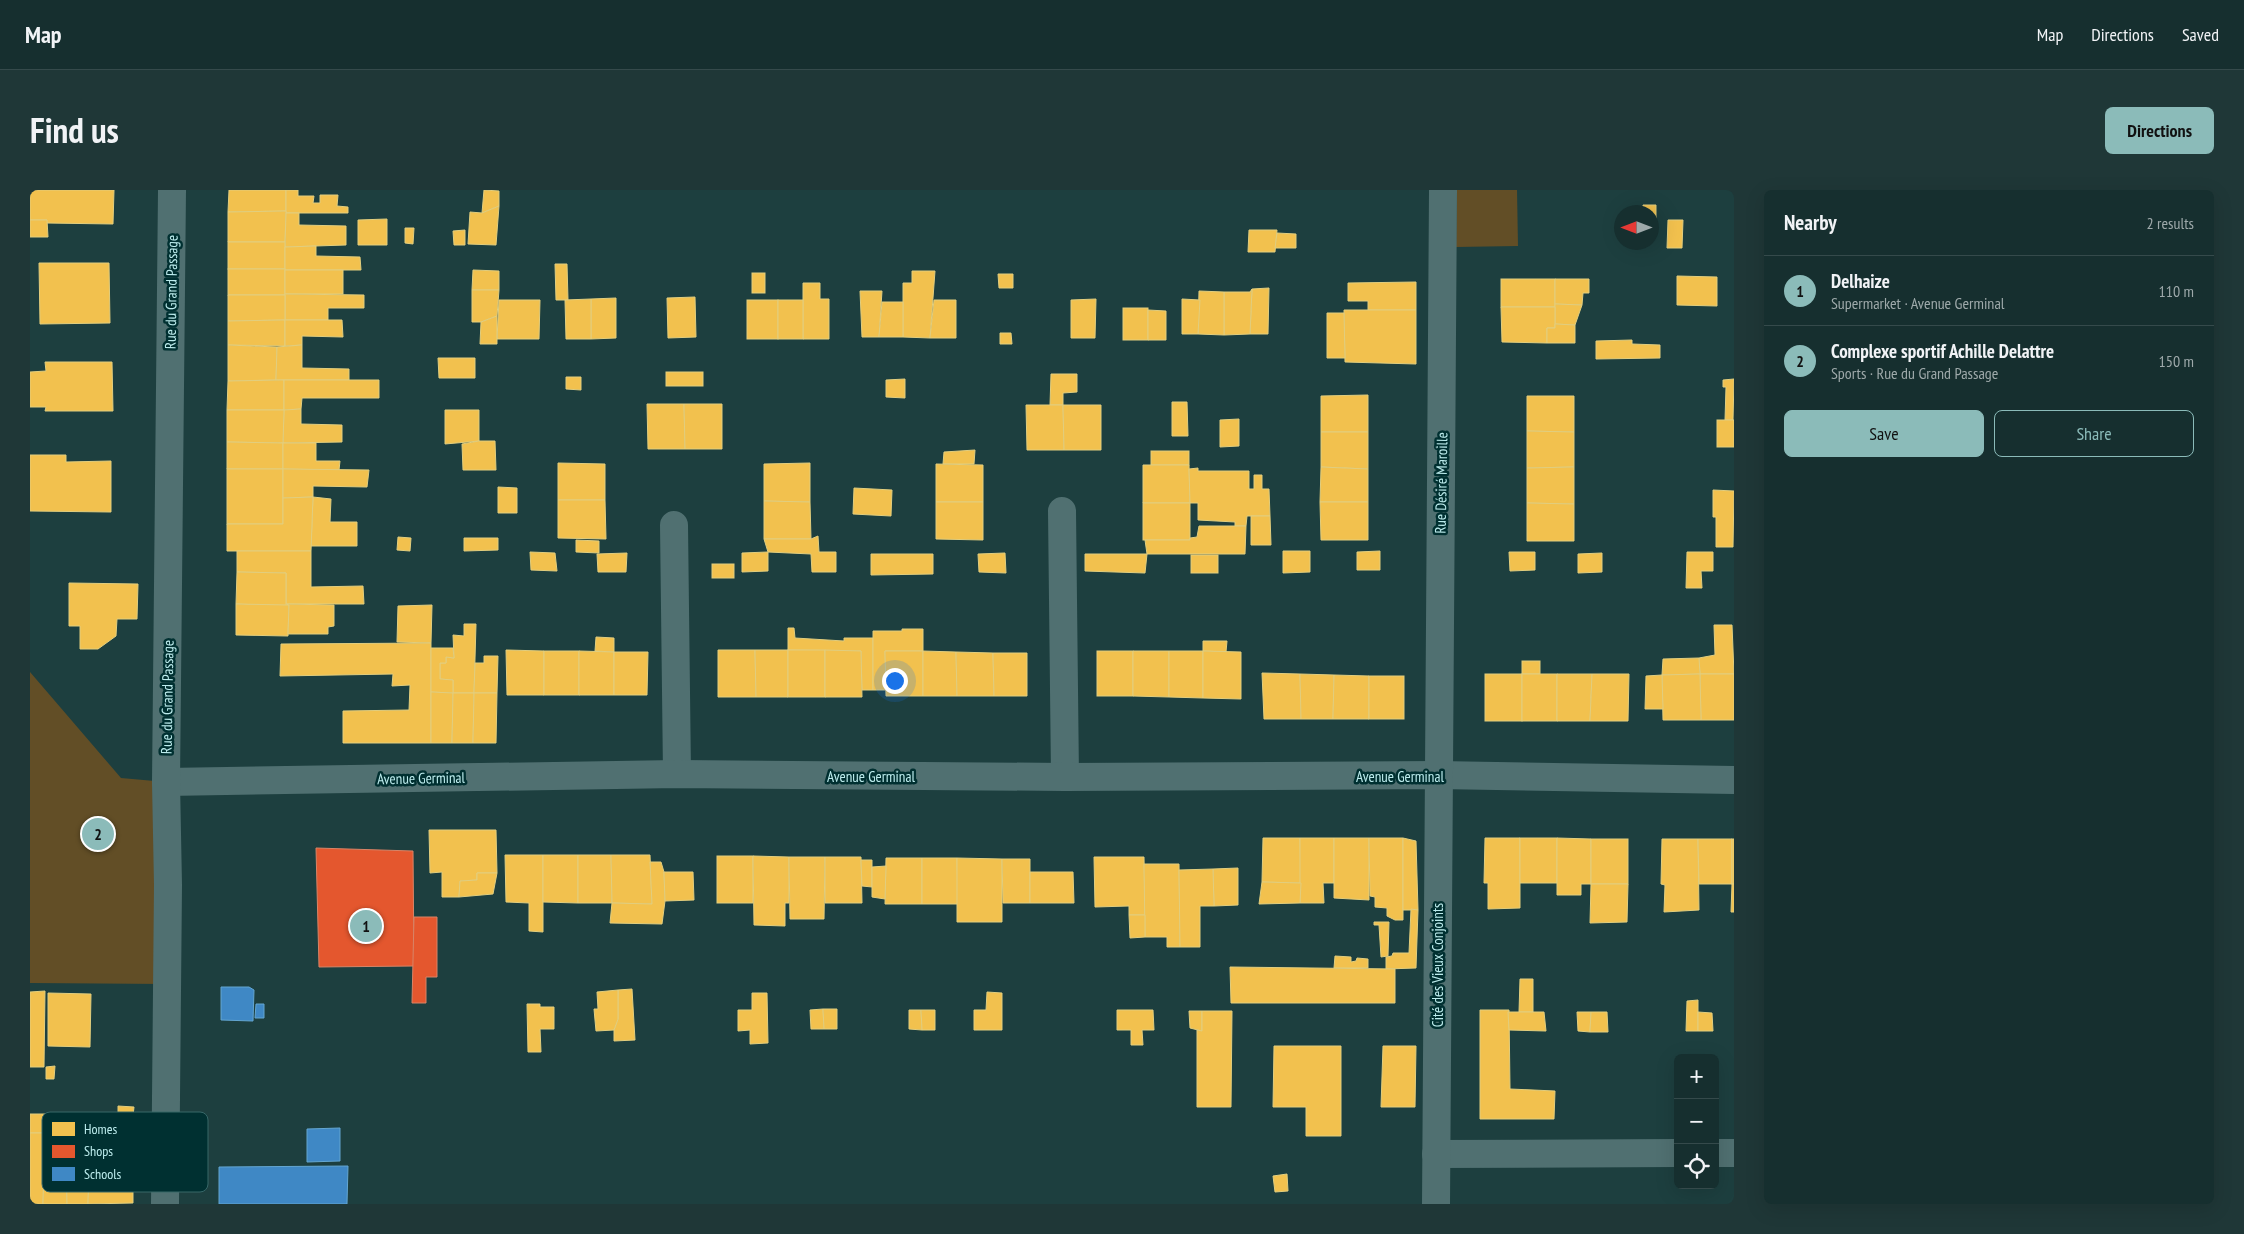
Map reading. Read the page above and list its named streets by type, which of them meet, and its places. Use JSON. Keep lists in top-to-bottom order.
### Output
{
  "streets": {
    "street": [
      "Rue du Grand Passage",
      "Rue Désiré Maroille",
      "Avenue Germinal",
      "Cité des Vieux Conjoints"
    ]
  },
  "crossings": [
    ["Rue du Grand Passage", "Avenue Germinal"],
    ["Rue Désiré Maroille", "Avenue Germinal"],
    ["Rue Désiré Maroille", "Cité des Vieux Conjoints"],
    ["Avenue Germinal", "Cité des Vieux Conjoints"]
  ],
  "legend": ["Homes", "Shops", "Schools"],
  "north": "left",
  "page": {
    "header": "Map",
    "nav": ["Map", "Directions", "Saved"],
    "title": "Find us",
    "buttons": [
      "Directions",
      ["Save", "Share"]
    ],
    "heading": ["Nearby", "2 results"],
    "list": [
      {
        "mark": "1",
        "name": "Delhaize",
        "note": "Supermarket · Avenue Germinal",
        "value": "110 m"
      },
      {
        "mark": "2",
        "name": "Complexe sportif Achille Delattre",
        "note": "Sports · Rue du Grand Passage",
        "value": "150 m"
      }
    ],
    "pins": ["2", "1"],
    "map_buttons": ["+", "−"]
  }
}
